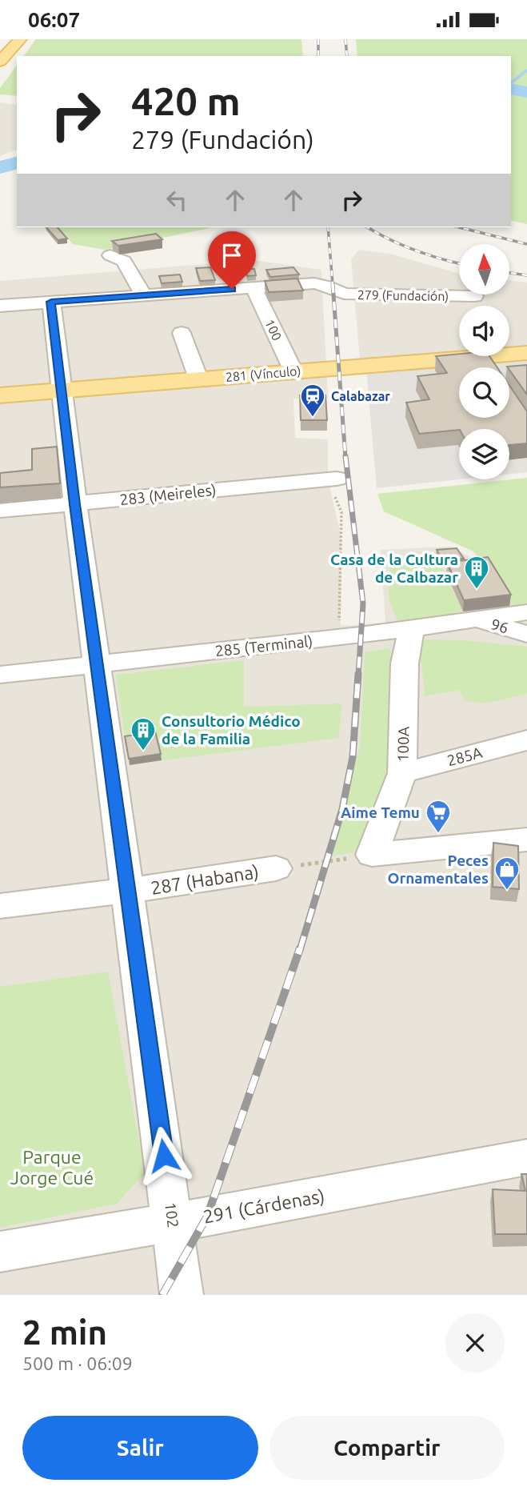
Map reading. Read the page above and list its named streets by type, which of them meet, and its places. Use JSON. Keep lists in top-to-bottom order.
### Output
{
  "streets": {
    "main road": ["281 (Vínculo)"],
    "street": [
      "279 (Fundación)",
      "100",
      "283 (Meireles)",
      "96",
      "285 (Terminal)",
      "100A",
      "285A",
      "287 (Habana)",
      "291 (Cárdenas)",
      "102"
    ]
  },
  "crossings": [
    ["279 (Fundación)", "100"],
    ["279 (Fundación)", "102"],
    ["100", "281 (Vínculo)"],
    ["281 (Vínculo)", "102"],
    ["283 (Meireles)", "102"],
    ["96", "285 (Terminal)"],
    ["285 (Terminal)", "100A"],
    ["285 (Terminal)", "102"],
    ["100A", "285A"],
    ["287 (Habana)", "102"],
    ["291 (Cárdenas)", "102"]
  ],
  "parks": ["Parque Jorge Cué"],
  "places": {
    "station": ["Calabazar"],
    "building": ["Casa de la Cultura de Calbazar", "Consultorio Médico de la Familia"],
    "supermarket": ["Aime Temu"],
    "shop": ["Peces Ornamentales"]
  },
  "north": "top",
  "page": {
    "status": "06:07",
    "turn": ["420 m", "279 (Fundación)"],
    "heading": ["2 min", "500 m · 06:09"],
    "buttons": ["Salir", "Compartir"]
  }
}
